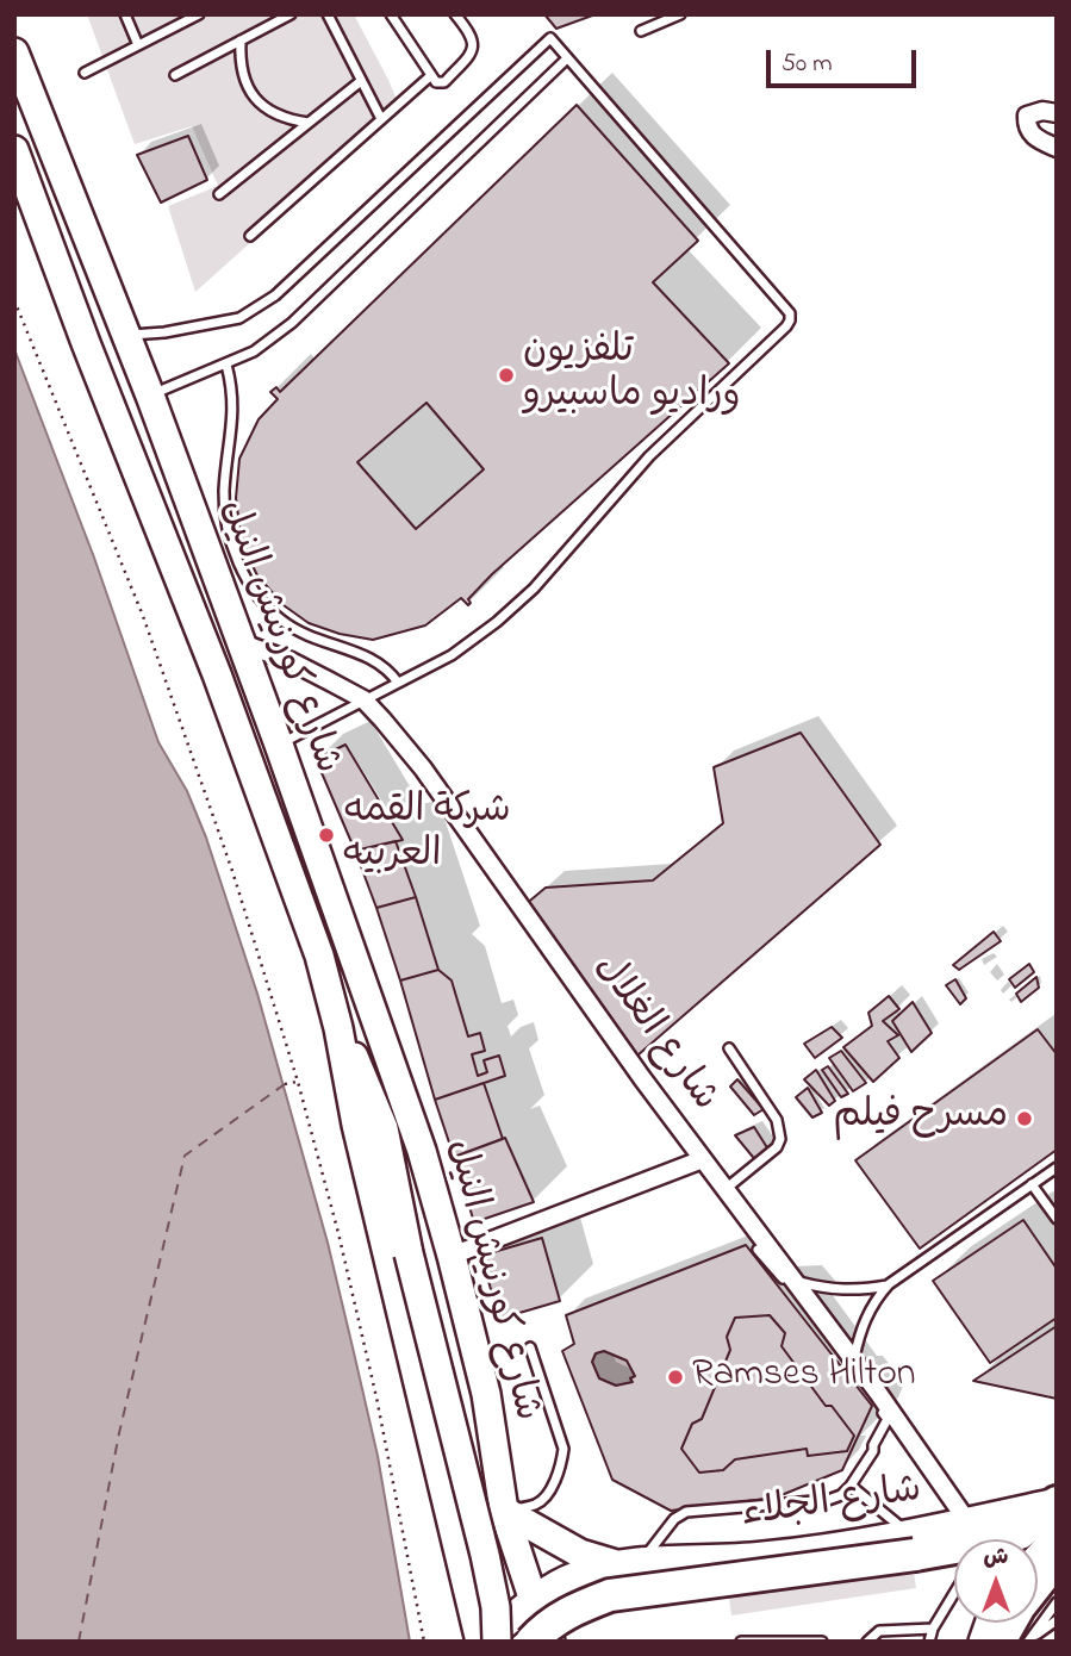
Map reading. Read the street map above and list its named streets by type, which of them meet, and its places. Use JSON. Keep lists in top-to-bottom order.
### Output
{
  "streets": {
    "main road": ["شارع كورنيش النيل", "شارع الجلاء"],
    "street": ["شارع الغلال"]
  },
  "crossings": [
    ["شارع كورنيش النيل", "شارع الغلال"],
    ["شارع كورنيش النيل", "شارع الجلاء"],
    ["شارع الغلال", "شارع الجلاء"]
  ],
  "places": [
    "تلفزيون وراديو ماسبيرو",
    "شركة القمه العربيه",
    "مسرح فيلم",
    "Ramses Hilton"
  ],
  "scale_bar": "50 m",
  "north": "top"
}
